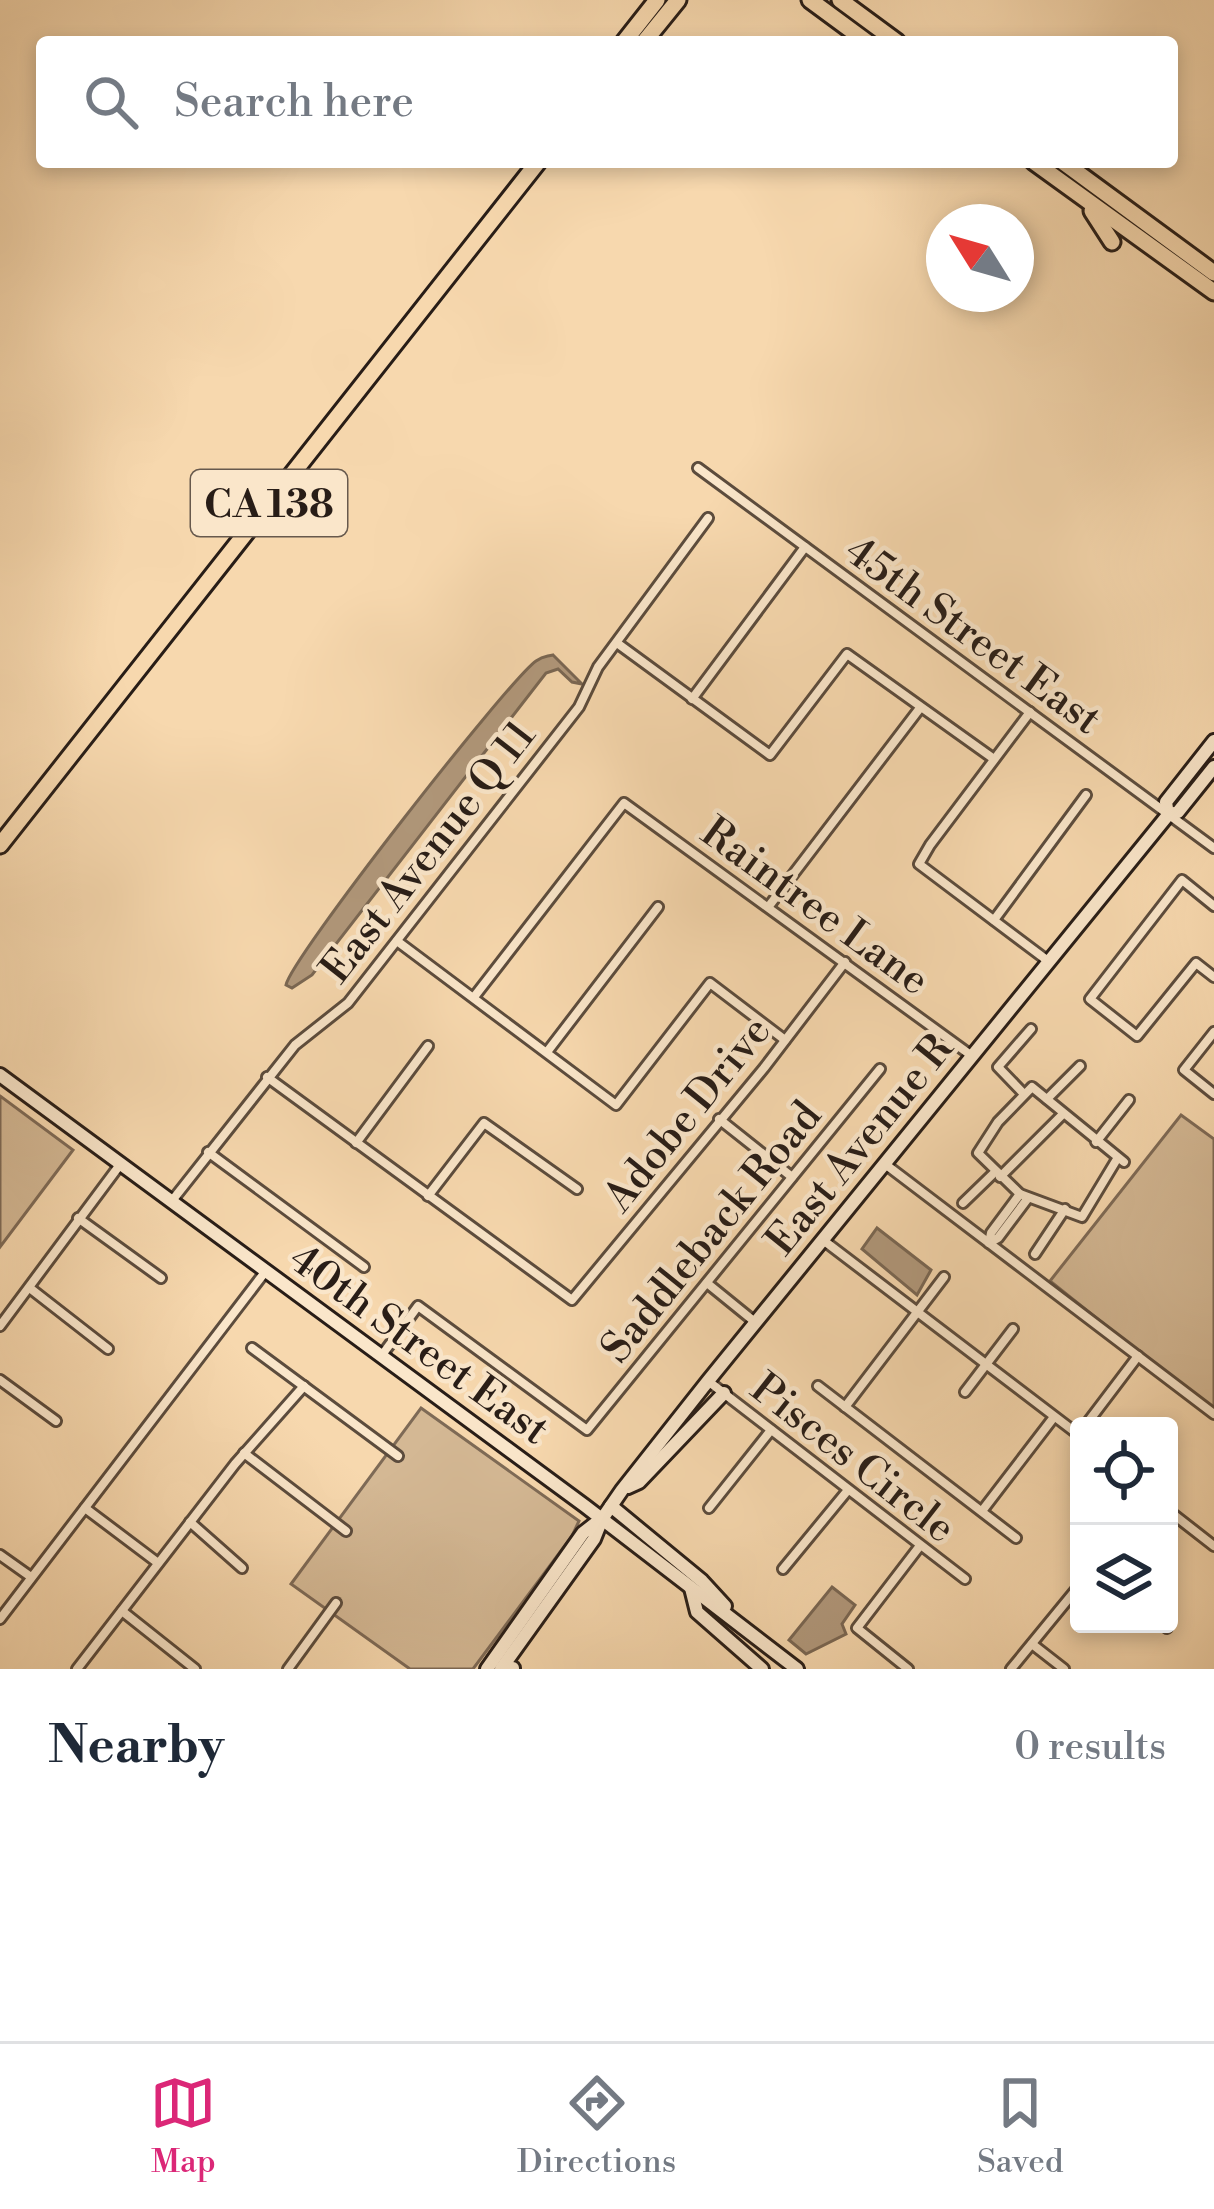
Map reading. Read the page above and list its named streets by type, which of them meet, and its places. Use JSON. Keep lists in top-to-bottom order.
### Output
{
  "streets": {
    "highway": ["CA 138"],
    "main road": ["East Avenue R", "40th Street East"],
    "street": [
      "45th Street East",
      "East Avenue Q 11",
      "Raintree Lane",
      "Adobe Drive",
      "Saddleback Road",
      "Pisces Circle"
    ]
  },
  "crossings": [
    ["45th Street East", "East Avenue R"],
    ["East Avenue Q 11", "40th Street East"],
    ["Raintree Lane", "Adobe Drive"],
    ["Raintree Lane", "East Avenue R"],
    ["East Avenue R", "40th Street East"],
    ["East Avenue R", "Pisces Circle"],
    ["Saddleback Road", "40th Street East"]
  ],
  "north": "top left",
  "page": {
    "search": "Search here",
    "heading": ["Nearby", "0 results"],
    "nav": ["Map", "Directions", "Saved"]
  }
}
